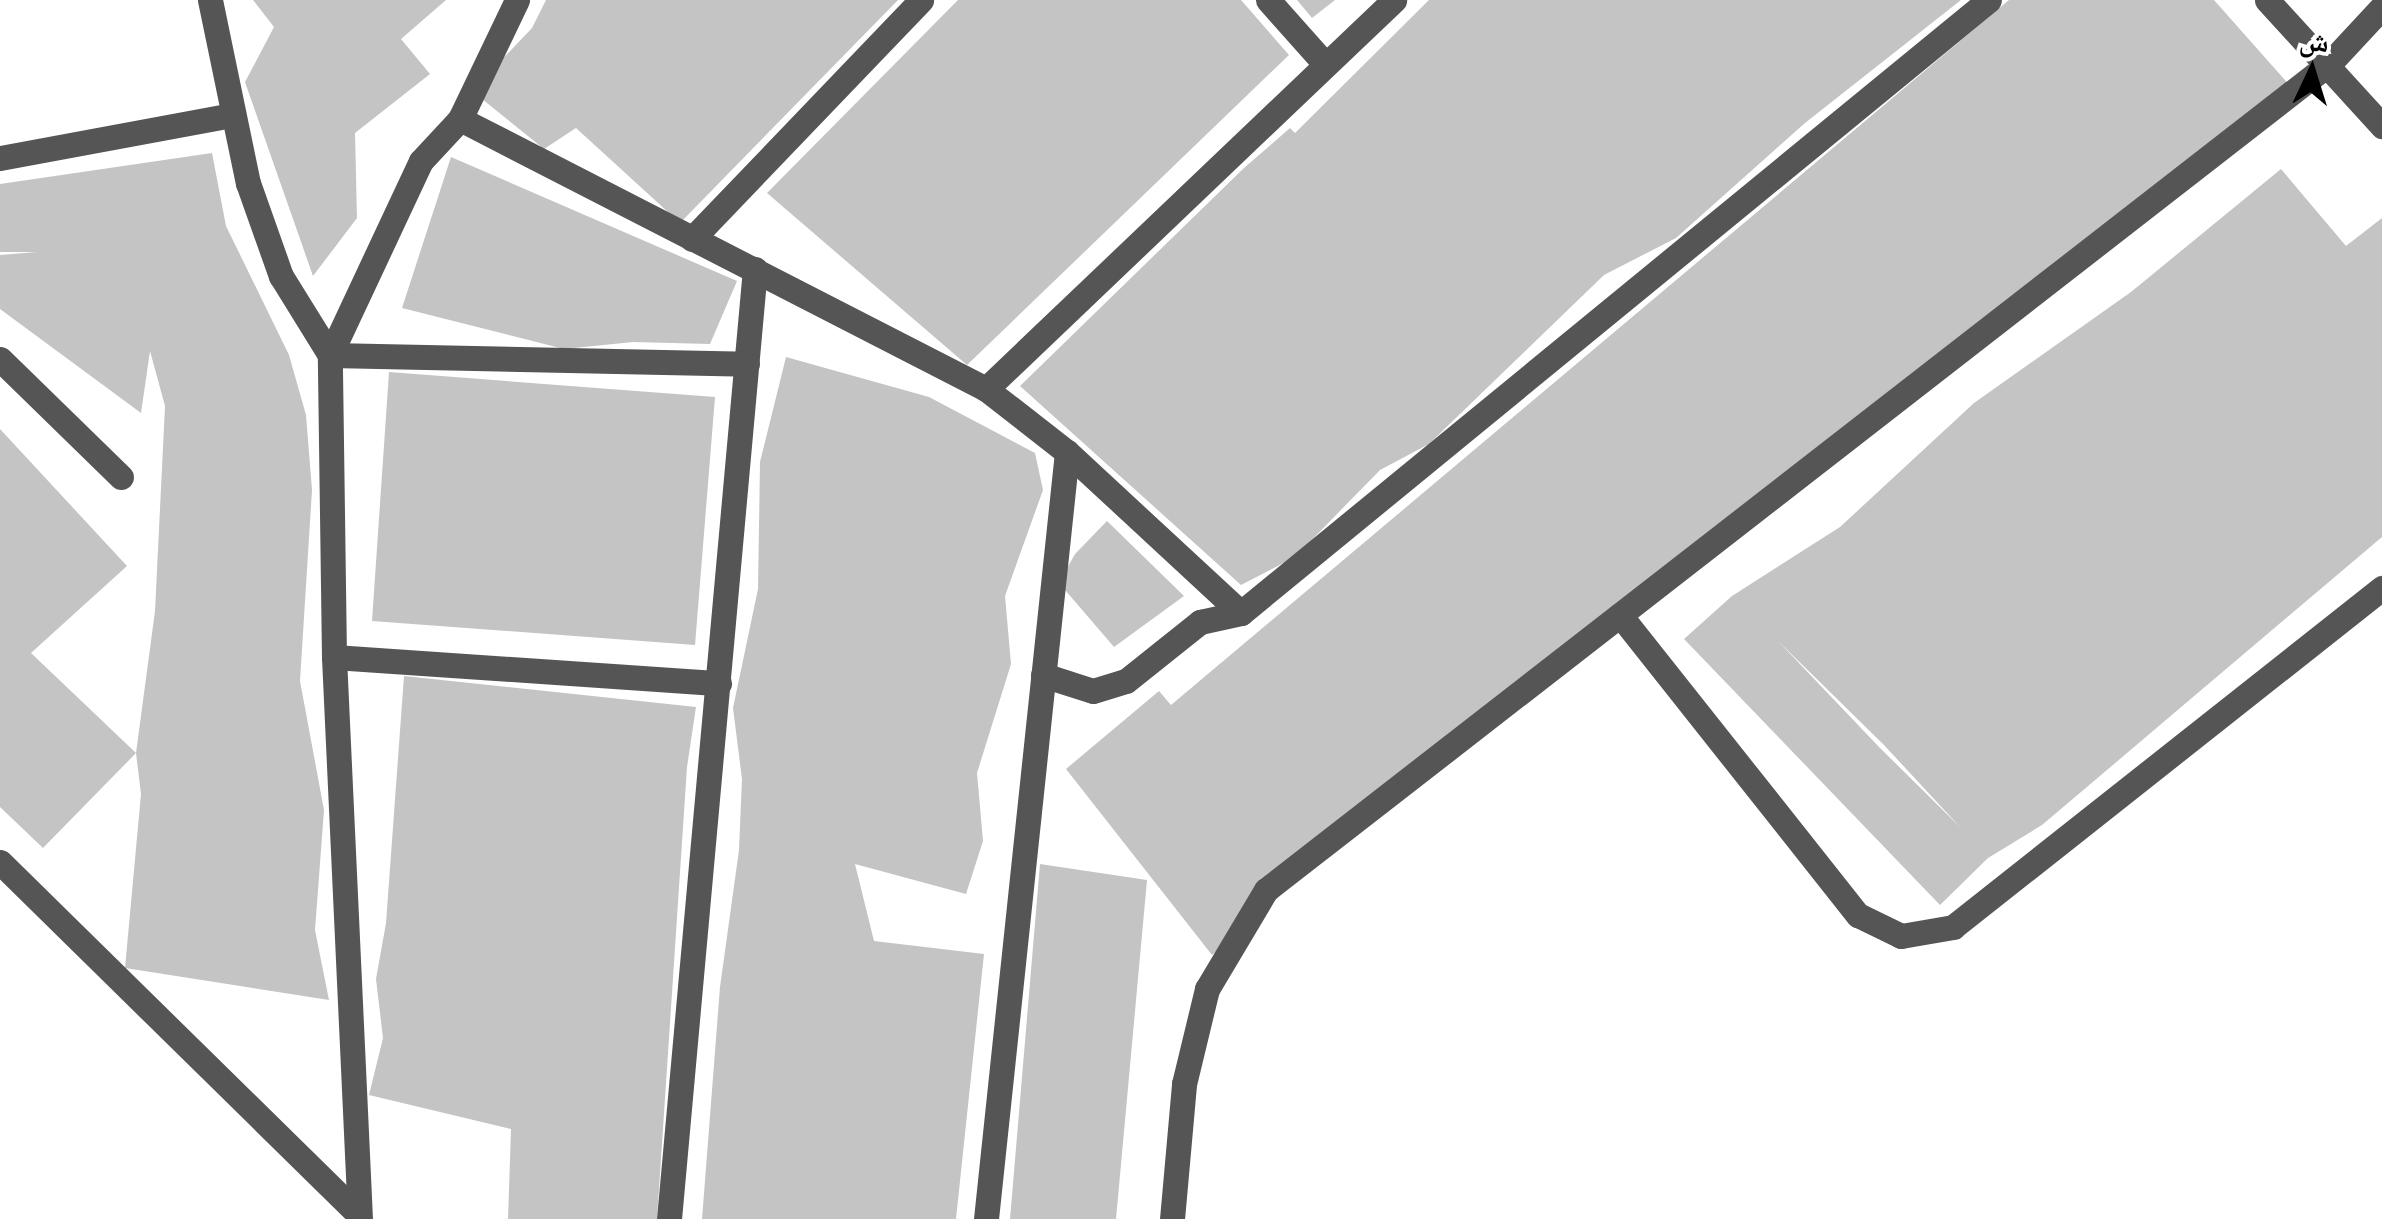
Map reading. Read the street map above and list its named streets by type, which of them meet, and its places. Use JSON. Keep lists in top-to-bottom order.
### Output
{
  "north": "top"
}
